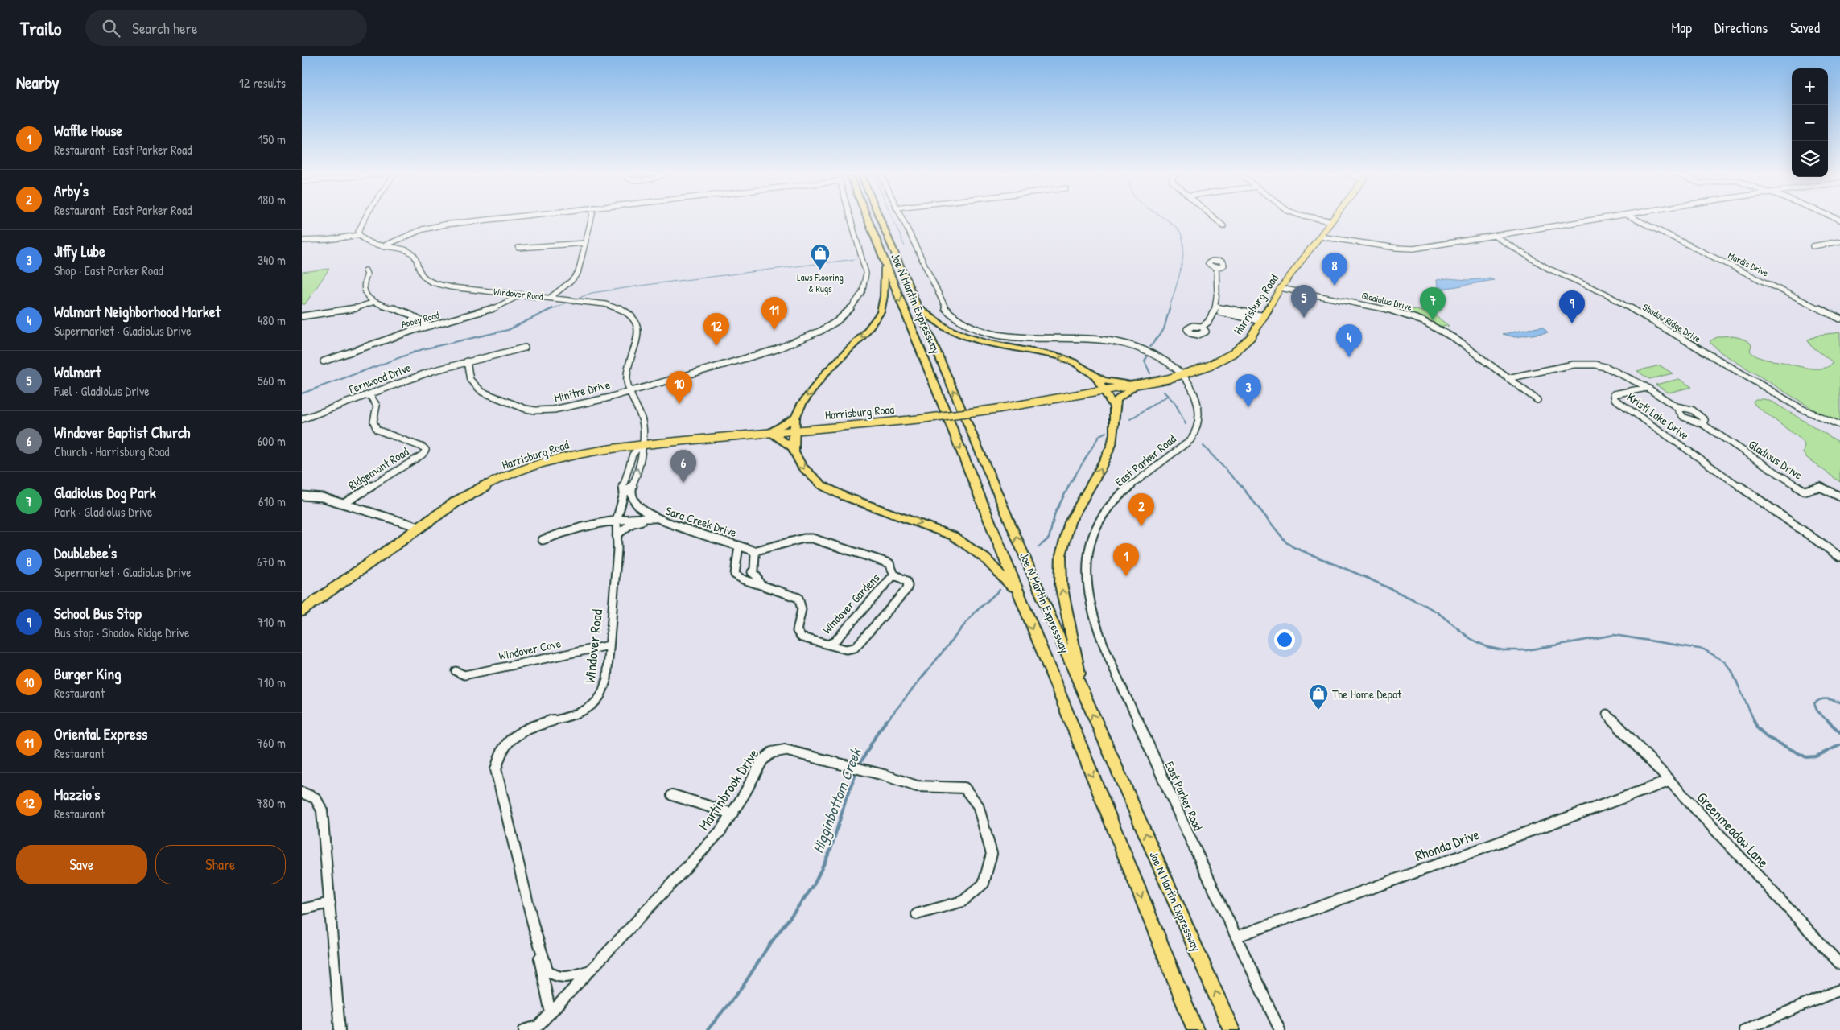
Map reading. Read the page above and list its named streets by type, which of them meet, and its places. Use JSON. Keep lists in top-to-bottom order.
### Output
{
  "streets": {
    "highway": ["Joe N Martin Expressway"],
    "main road": ["Harrisburg Road"],
    "street": [
      "Mardis Drive",
      "Windover Road",
      "Gladiolus Drive",
      "Abbey Road",
      "Shadow Ridge Drive",
      "Fernwood Drive",
      "Minitre Drive",
      "Kristi Lake Drive",
      "Gladious Drive",
      "East Parker Road",
      "Ridgemont Road",
      "Sara Creek Drive",
      "Windover Gardens",
      "Windover Cove",
      "Martinbrook Drive",
      "Greenmeadow Lane",
      "Rhonda Drive"
    ]
  },
  "crossings": [
    ["Windover Road", "Harrisburg Road"],
    ["Windover Road", "Abbey Road"],
    ["Windover Road", "Minitre Drive"],
    ["Windover Road", "Sara Creek Drive"],
    ["Windover Road", "Windover Cove"],
    ["Windover Road", "Martinbrook Drive"],
    ["Gladiolus Drive", "Harrisburg Road"],
    ["Gladiolus Drive", "Kristi Lake Drive"],
    ["Harrisburg Road", "East Parker Road"],
    ["Fernwood Drive", "Minitre Drive"],
    ["Fernwood Drive", "Ridgemont Road"],
    ["Kristi Lake Drive", "Gladious Drive"],
    ["East Parker Road", "Rhonda Drive"],
    ["Greenmeadow Lane", "Rhonda Drive"]
  ],
  "water": ["Higginbottom Creek"],
  "places": {
    "shop": ["Laws Flooring & Rugs", "The Home Depot"]
  },
  "page": {
    "header": "Trailo",
    "search": "Search here",
    "nav": ["Map", "Directions", "Saved"],
    "heading": ["Nearby", "12 results"],
    "map_buttons": ["+", "−"],
    "list": [
      {
        "mark": "1",
        "name": "Waffle House",
        "note": "Restaurant · East Parker Road",
        "value": "150 m"
      },
      {
        "mark": "2",
        "name": "Arby's",
        "note": "Restaurant · East Parker Road",
        "value": "180 m"
      },
      {
        "mark": "3",
        "name": "Jiffy Lube",
        "note": "Shop · East Parker Road",
        "value": "340 m"
      },
      {
        "mark": "4",
        "name": "Walmart Neighborhood Market",
        "note": "Supermarket · Gladiolus Drive",
        "value": "480 m"
      },
      {
        "mark": "5",
        "name": "Walmart",
        "note": "Fuel · Gladiolus Drive",
        "value": "560 m"
      },
      {
        "mark": "6",
        "name": "Windover Baptist Church",
        "note": "Church · Harrisburg Road",
        "value": "600 m"
      },
      {
        "mark": "7",
        "name": "Gladiolus Dog Park",
        "note": "Park · Gladiolus Drive",
        "value": "610 m"
      },
      {
        "mark": "8",
        "name": "Doublebee's",
        "note": "Supermarket · Gladiolus Drive",
        "value": "670 m"
      },
      {
        "mark": "9",
        "name": "School Bus Stop",
        "note": "Bus stop · Shadow Ridge Drive",
        "value": "710 m"
      },
      {
        "mark": "10",
        "name": "Burger King",
        "note": "Restaurant",
        "value": "710 m"
      },
      {
        "mark": "11",
        "name": "Oriental Express",
        "note": "Restaurant",
        "value": "760 m"
      },
      {
        "mark": "12",
        "name": "Mazzio's",
        "note": "Restaurant",
        "value": "780 m"
      }
    ],
    "pins": [
      "8",
      "5",
      "7",
      "9",
      "11",
      "12",
      "4",
      "10",
      "3",
      "6",
      "2",
      "1"
    ],
    "buttons": ["Save", "Share"]
  }
}
